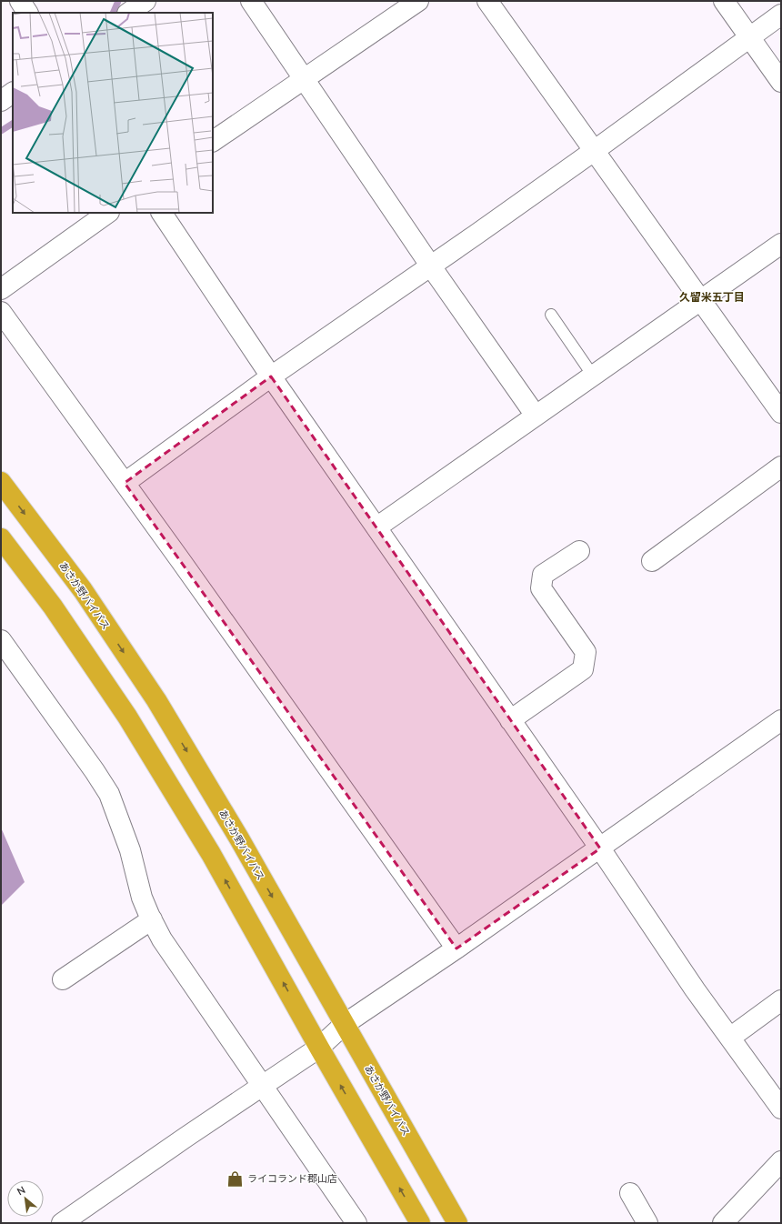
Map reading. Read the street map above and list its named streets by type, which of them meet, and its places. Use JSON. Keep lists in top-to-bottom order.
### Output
{
  "streets": {
    "highway": ["あさか野バイパス"]
  },
  "districts": ["久留米五丁目"],
  "places": {
    "shop": ["ライコランド郡山店"]
  },
  "north": "top left"
}
